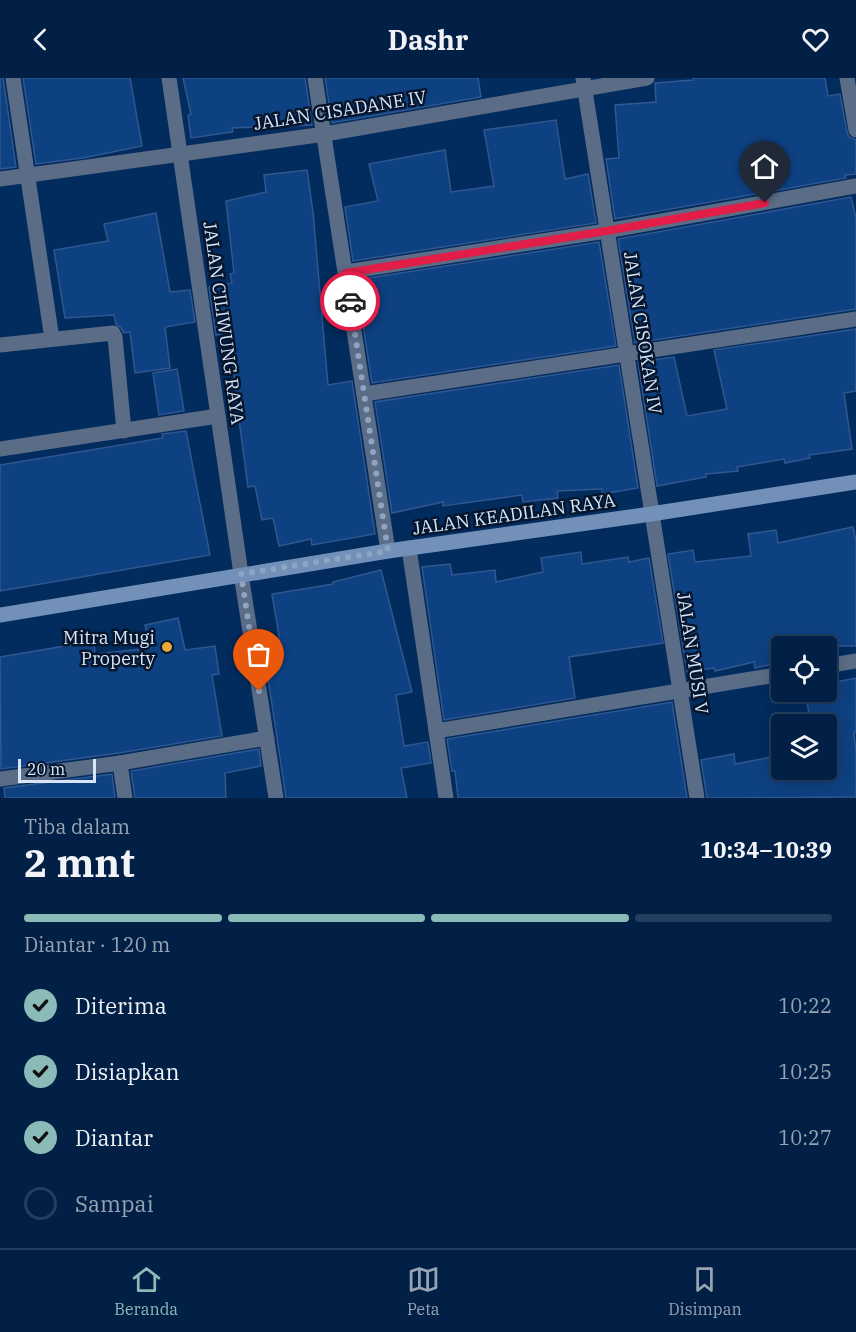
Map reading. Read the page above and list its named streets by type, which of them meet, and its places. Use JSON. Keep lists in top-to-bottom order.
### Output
{
  "streets": {
    "street": [
      "JALAN CISADANE IV",
      "JALAN CILIWUNG RAYA",
      "JALAN CISOKAN IV",
      "JALAN KEADILAN RAYA",
      "JALAN MUSI V"
    ]
  },
  "crossings": [
    ["JALAN CISADANE IV", "JALAN CILIWUNG RAYA"],
    ["JALAN CISADANE IV", "JALAN CISOKAN IV"],
    ["JALAN CILIWUNG RAYA", "JALAN KEADILAN RAYA"],
    ["JALAN CISOKAN IV", "JALAN KEADILAN RAYA"],
    ["JALAN CISOKAN IV", "JALAN MUSI V"],
    ["JALAN KEADILAN RAYA", "JALAN MUSI V"]
  ],
  "places": ["Mitra Mugi Property"],
  "scale_bar": "20 m",
  "page": {
    "header": "Dashr",
    "scale": "20 m",
    "heading": ["2 mnt", "Tiba dalam", "10:34–10:39"],
    "bar": "Diantar · 120 m",
    "list": [
      ["Diterima", "10:22"],
      ["Disiapkan", "10:25"],
      ["Diantar", "10:27"],
      "Sampai"
    ],
    "tabs": ["Beranda", "Peta", "Disimpan"]
  }
}
